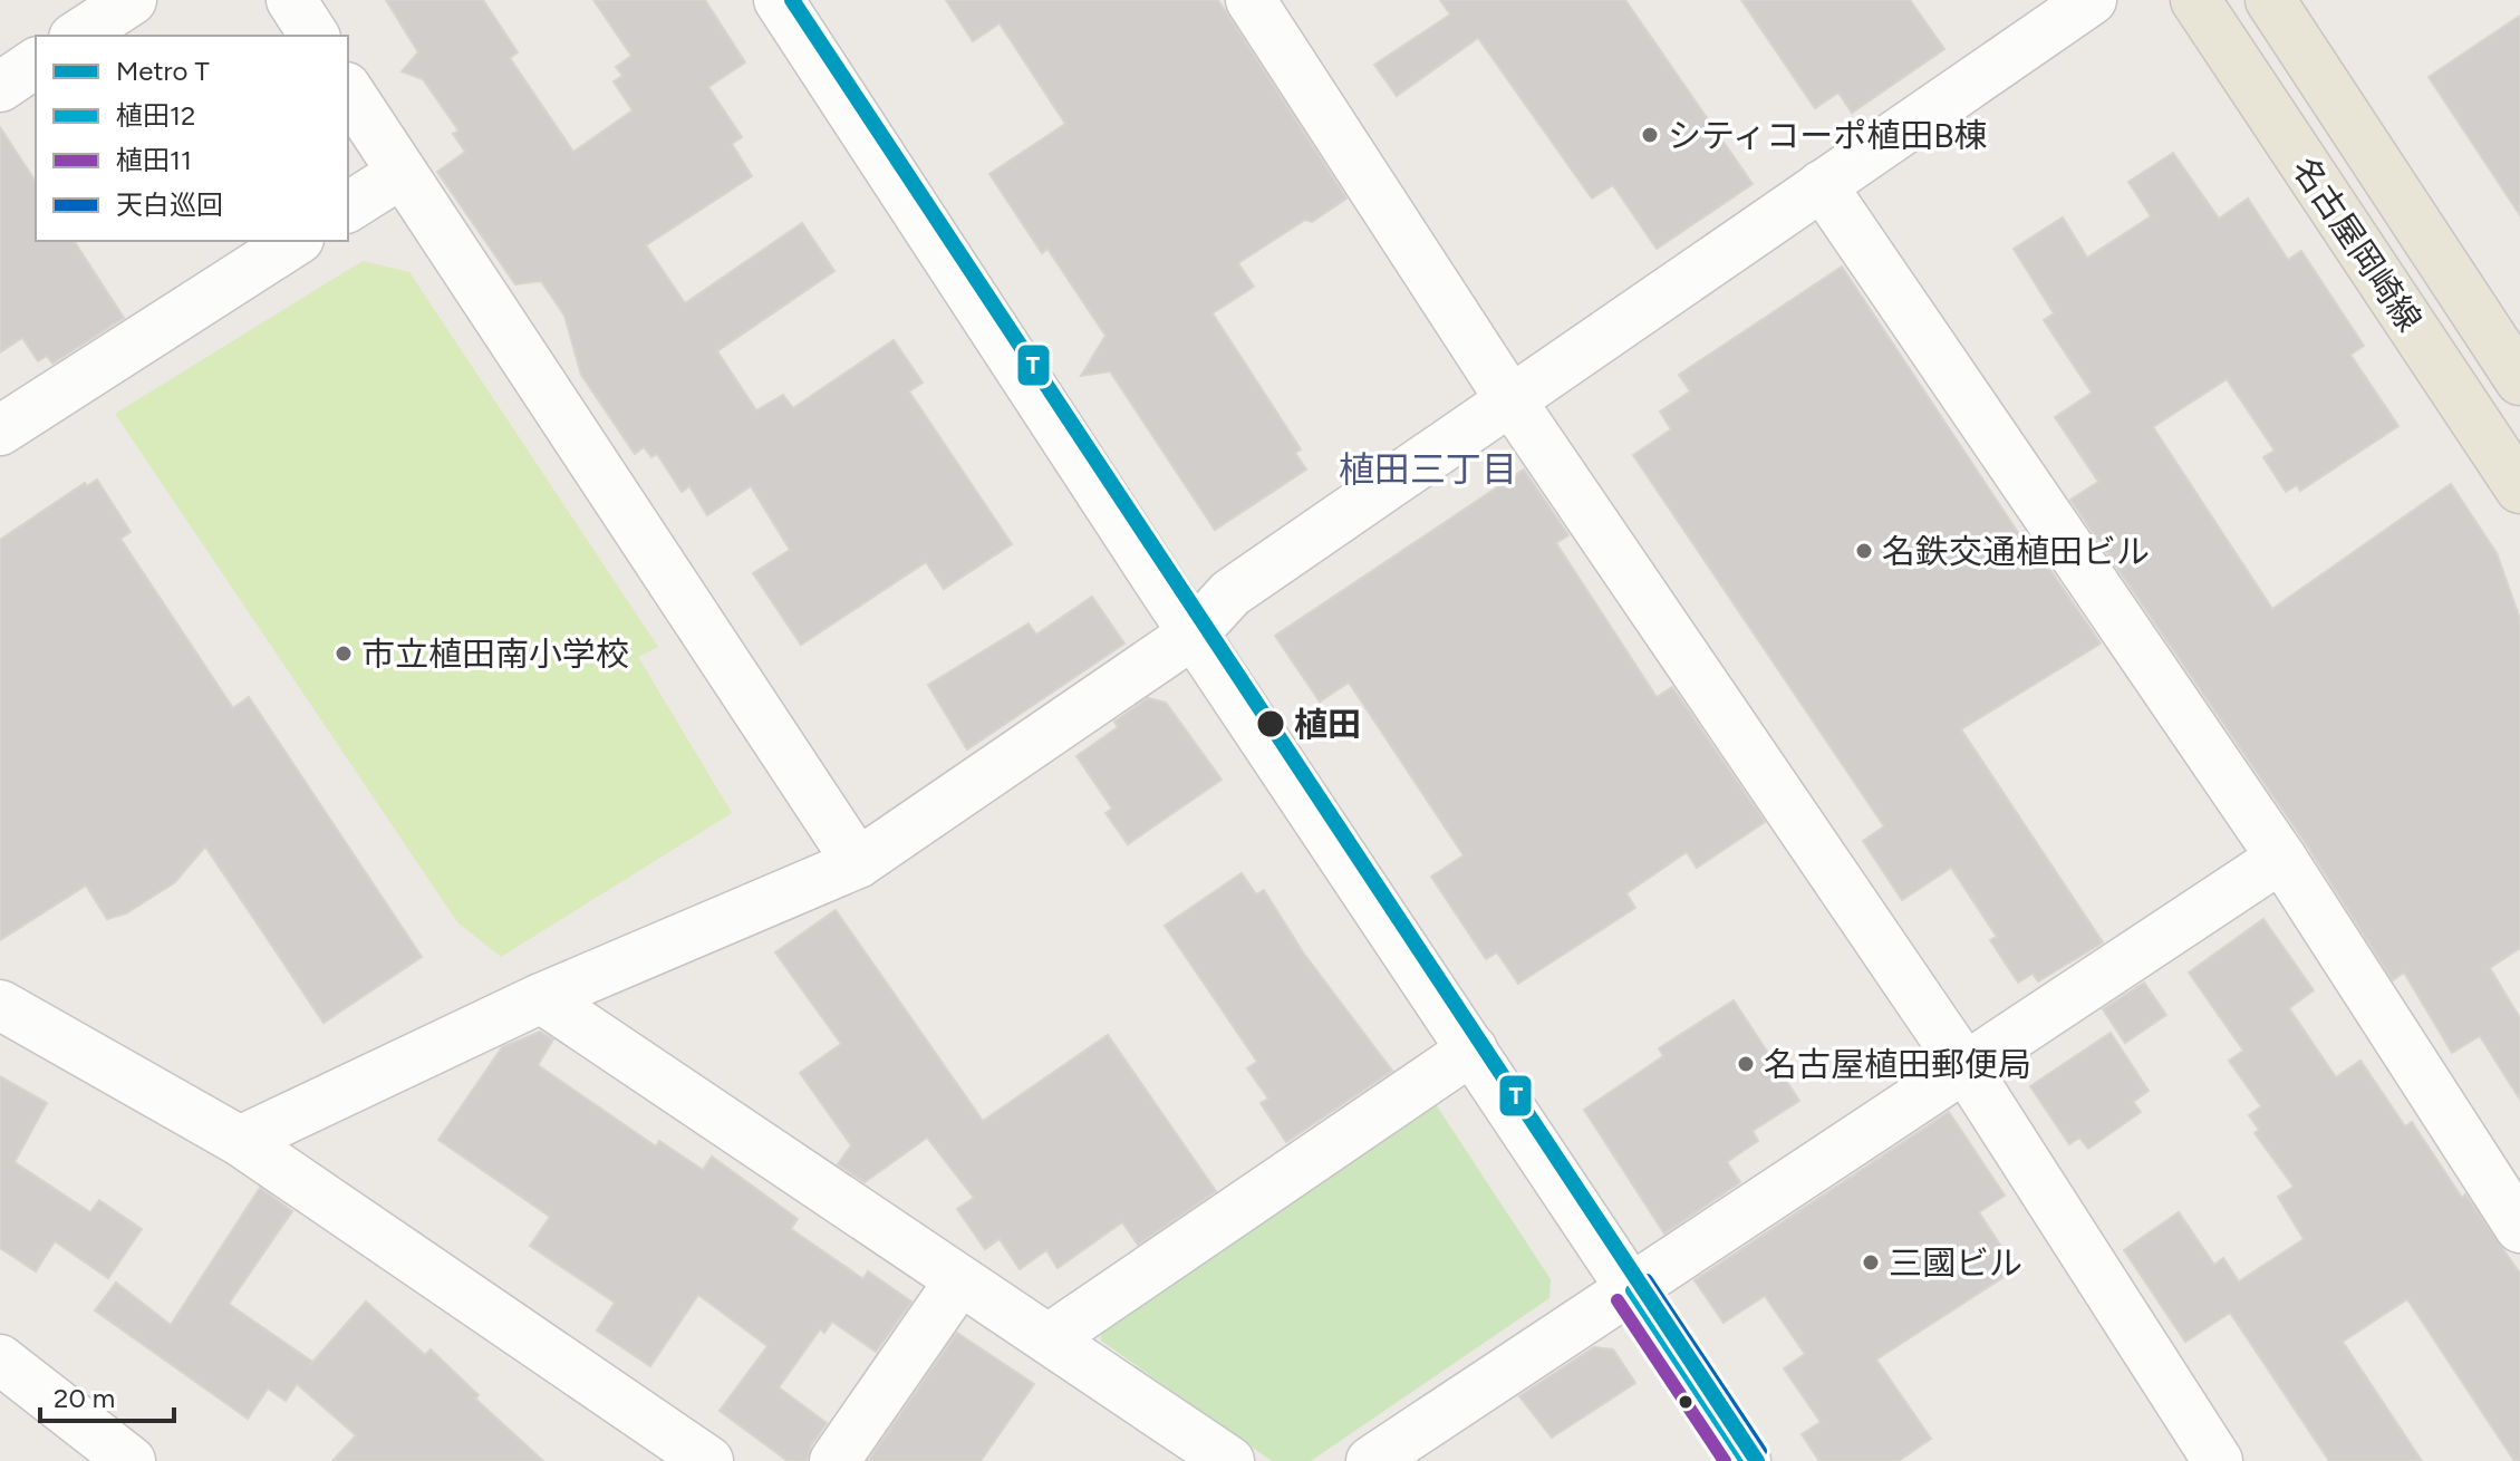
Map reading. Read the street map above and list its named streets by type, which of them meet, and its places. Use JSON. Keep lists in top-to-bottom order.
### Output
{
  "streets": {
    "main road": ["名古屋岡崎線"]
  },
  "districts": ["植田三丁目"],
  "places": [
    "シティコーポ植田B棟",
    "名鉄交通植田ビル",
    "市立植田南小学校",
    "植田",
    "名古屋植田郵便局",
    "三國ビル"
  ],
  "lines": [
    "metro line T",
    "transit line 天白巡回",
    "transit line 植田12",
    "transit line 植田11"
  ],
  "legend": [
    "Metro T",
    "植田12",
    "植田11",
    "天白巡回"
  ],
  "scale_bar": "20 m"
}
